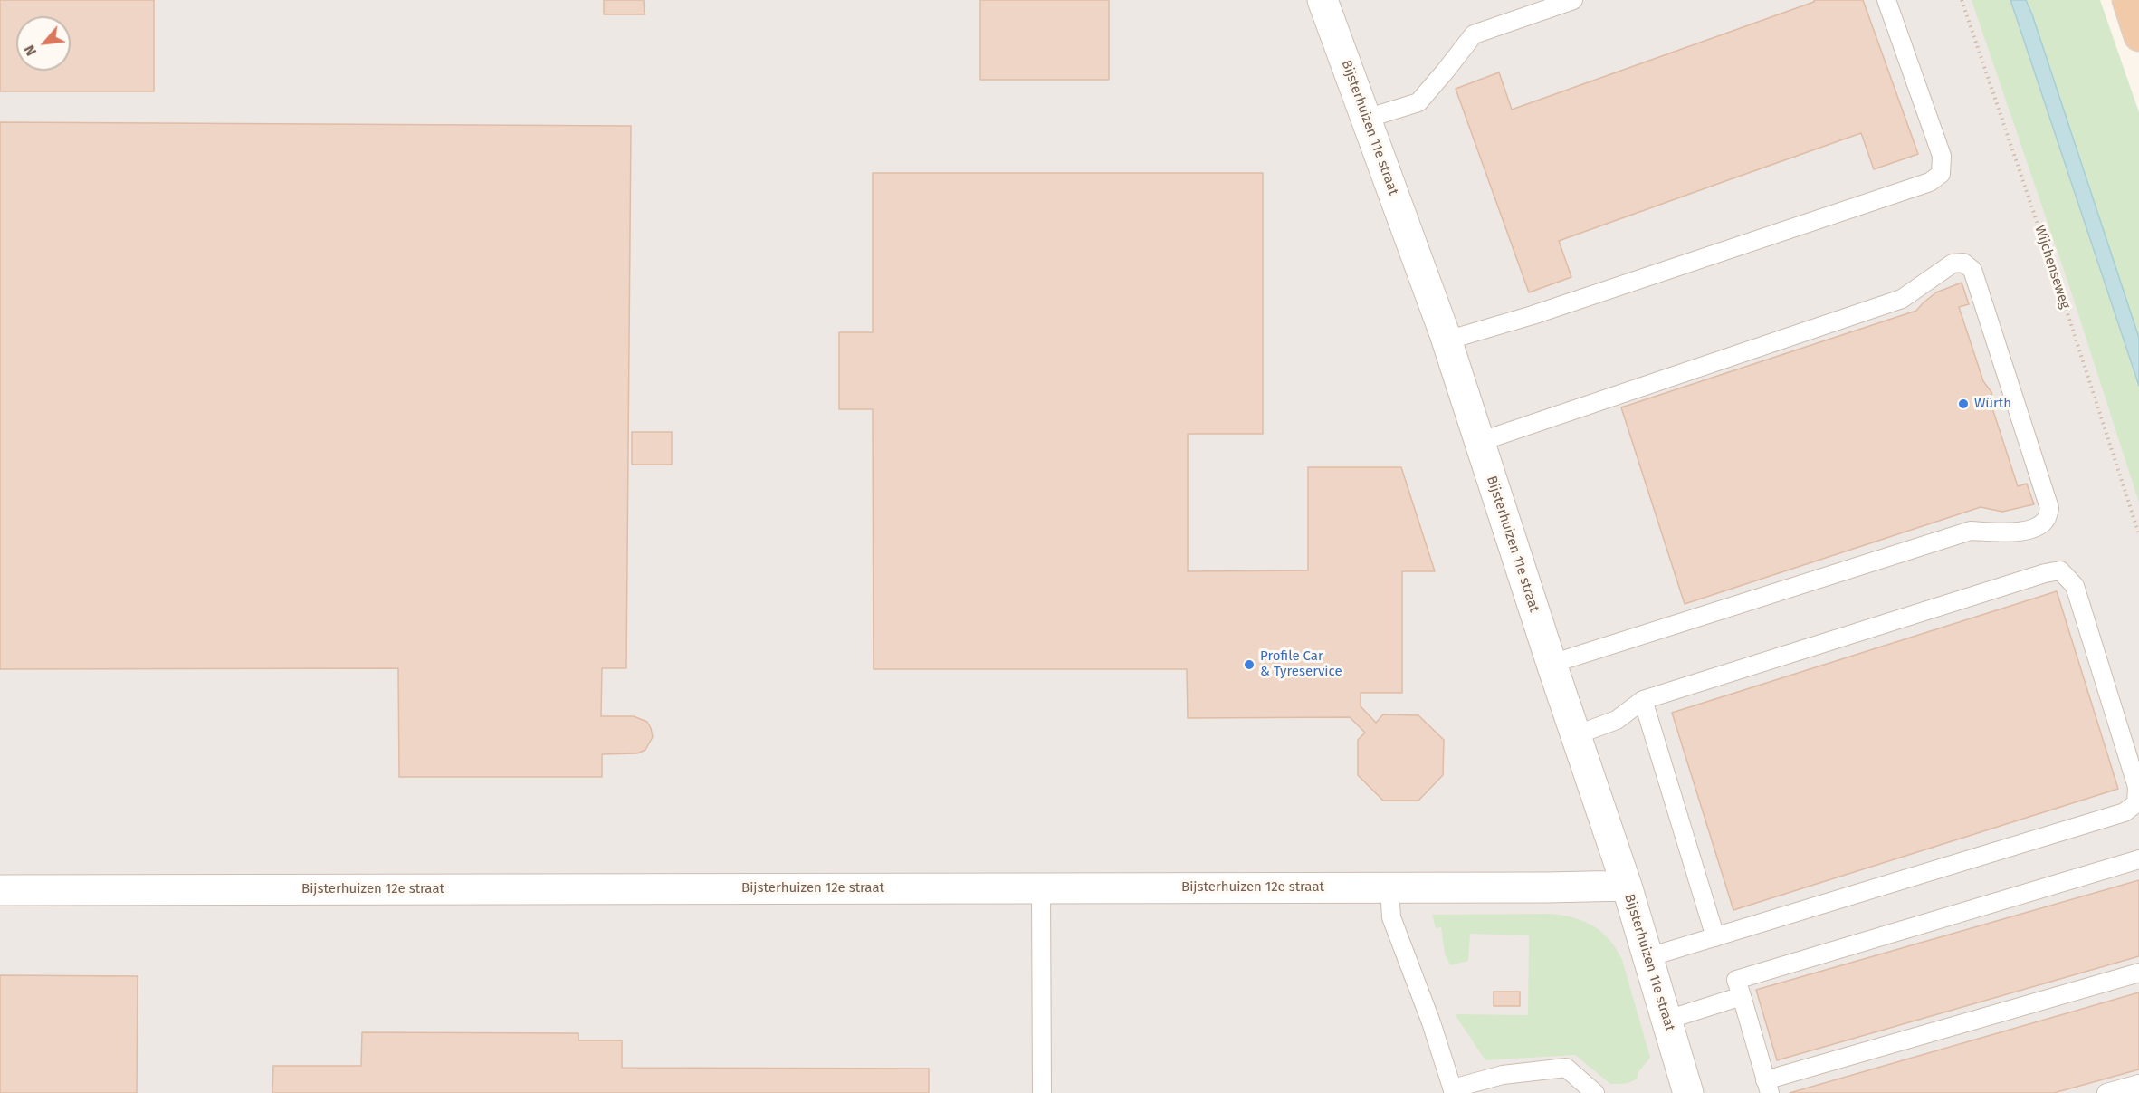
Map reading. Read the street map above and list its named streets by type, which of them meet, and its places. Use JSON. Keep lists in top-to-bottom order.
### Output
{
  "streets": {
    "street": ["Bijsterhuizen 11e straat", "Bijsterhuizen 12e straat"],
    "path": ["Wijchenseweg"]
  },
  "crossings": [
    ["Bijsterhuizen 11e straat", "Bijsterhuizen 12e straat"]
  ],
  "places": ["Würth", "Profile Car & Tyreservice"],
  "north": "bottom left"
}
